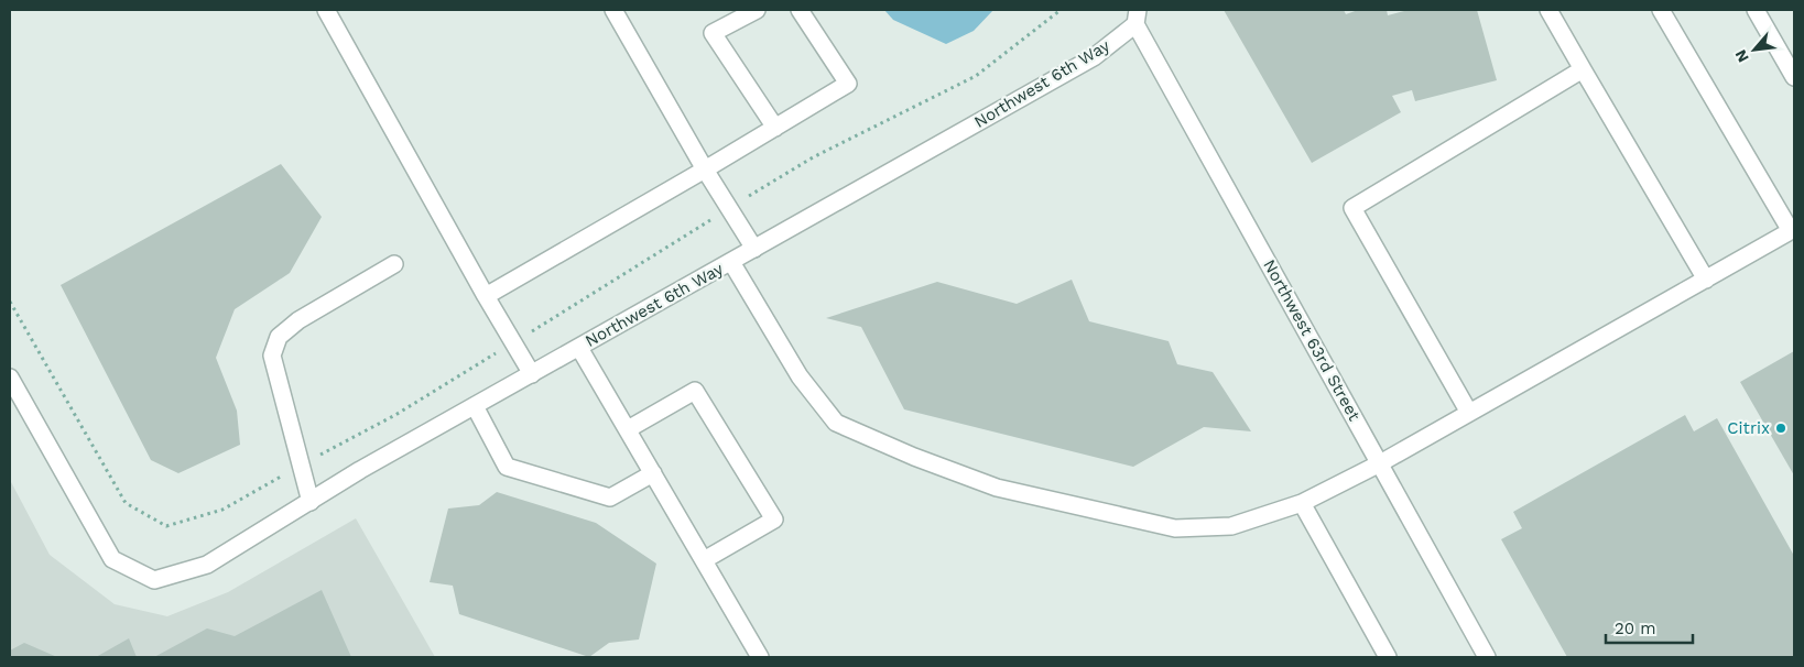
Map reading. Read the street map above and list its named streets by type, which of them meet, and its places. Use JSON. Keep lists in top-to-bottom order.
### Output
{
  "streets": {
    "street": ["Northwest 6th Way", "Northwest 63rd Street"]
  },
  "crossings": [
    ["Northwest 6th Way", "Northwest 63rd Street"]
  ],
  "places": ["Citrix"],
  "scale_bar": "20 m",
  "north": "bottom left"
}
